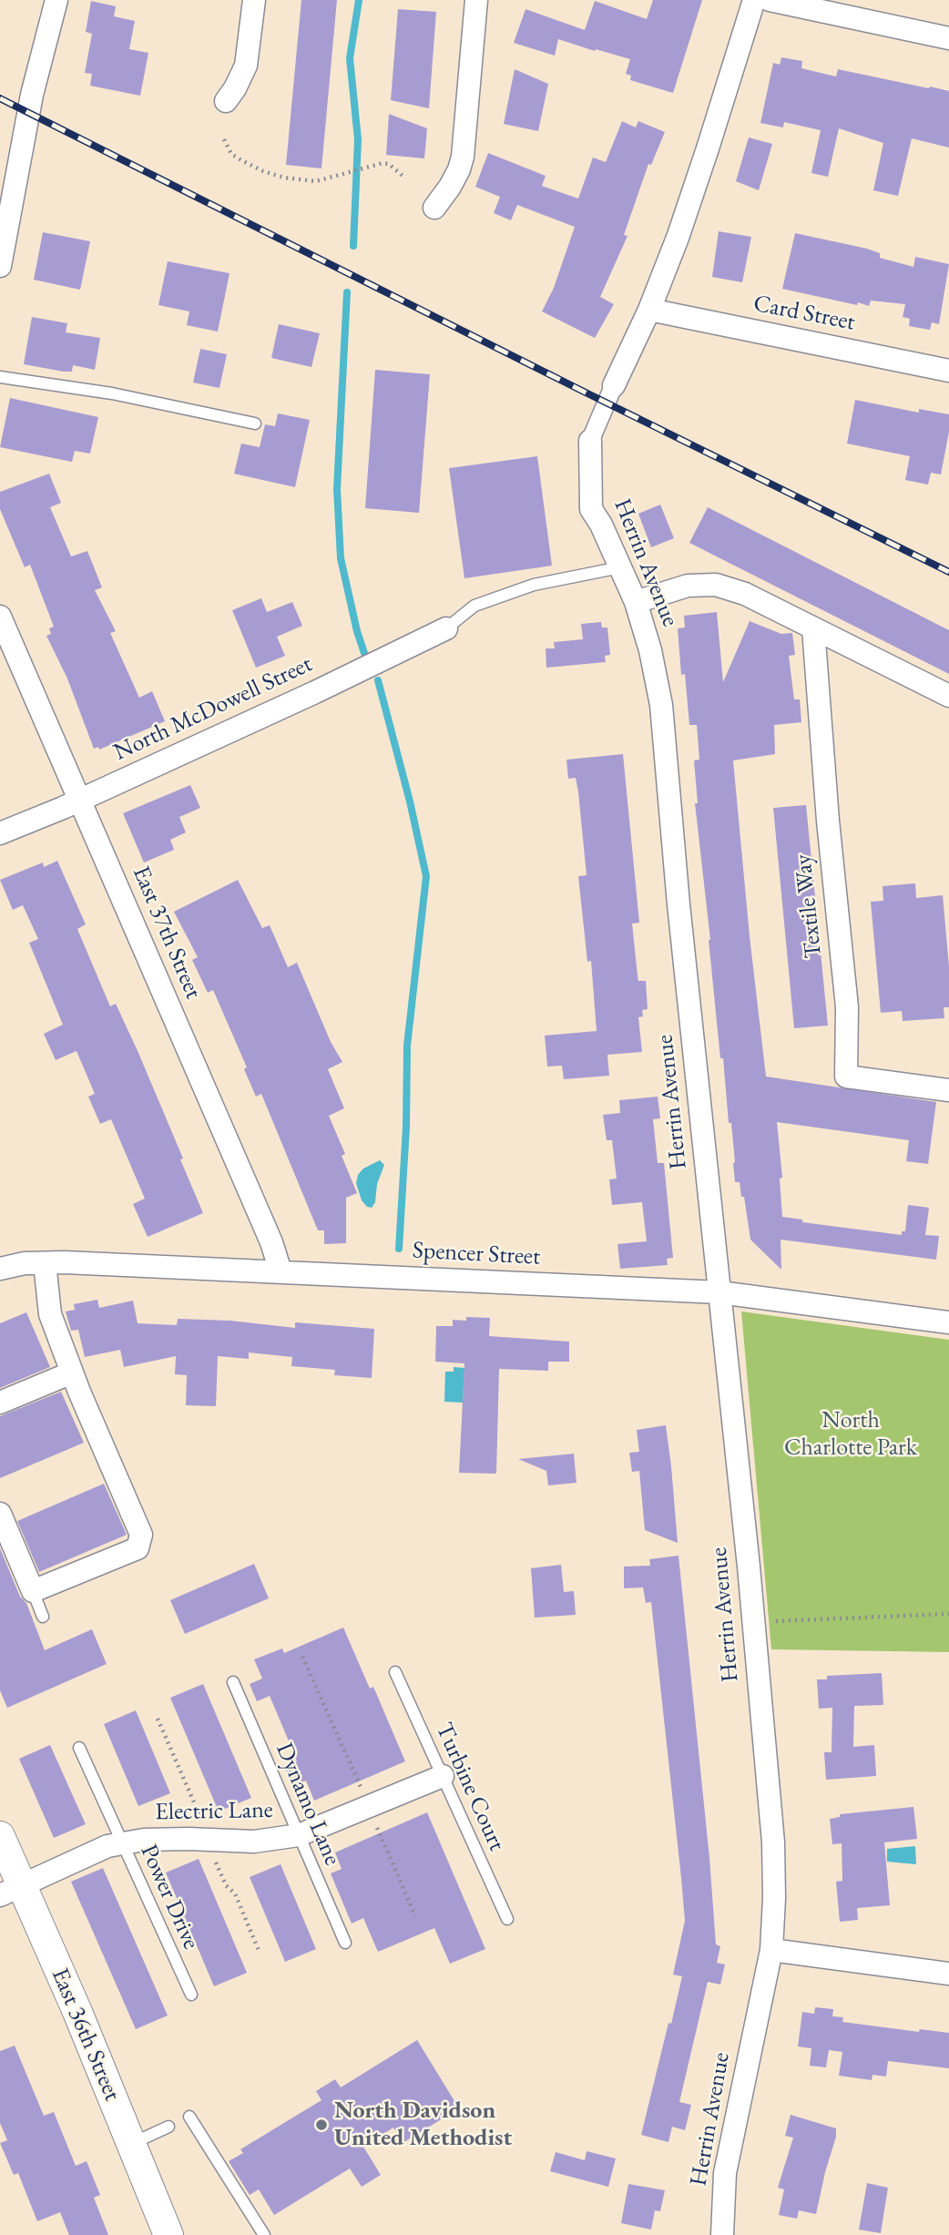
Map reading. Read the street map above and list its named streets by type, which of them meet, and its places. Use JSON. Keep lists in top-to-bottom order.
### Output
{
  "streets": {
    "street": [
      "Card Street",
      "Herrin Avenue",
      "North McDowell Street",
      "Textile Way",
      "East 37th Street",
      "Spencer Street",
      "Electric Lane",
      "East 36th Street"
    ],
    "lane": ["Turbine Court", "Dynamo Lane", "Power Drive"]
  },
  "crossings": [
    ["Card Street", "Herrin Avenue"],
    ["Herrin Avenue", "Spencer Street"],
    ["North McDowell Street", "East 37th Street"],
    ["East 37th Street", "Spencer Street"],
    ["Turbine Court", "Electric Lane"],
    ["Dynamo Lane", "Electric Lane"],
    ["Electric Lane", "Power Drive"],
    ["Electric Lane", "East 36th Street"]
  ],
  "parks": ["North Charlotte Park"],
  "places": ["North Davidson United Methodist"]
}
